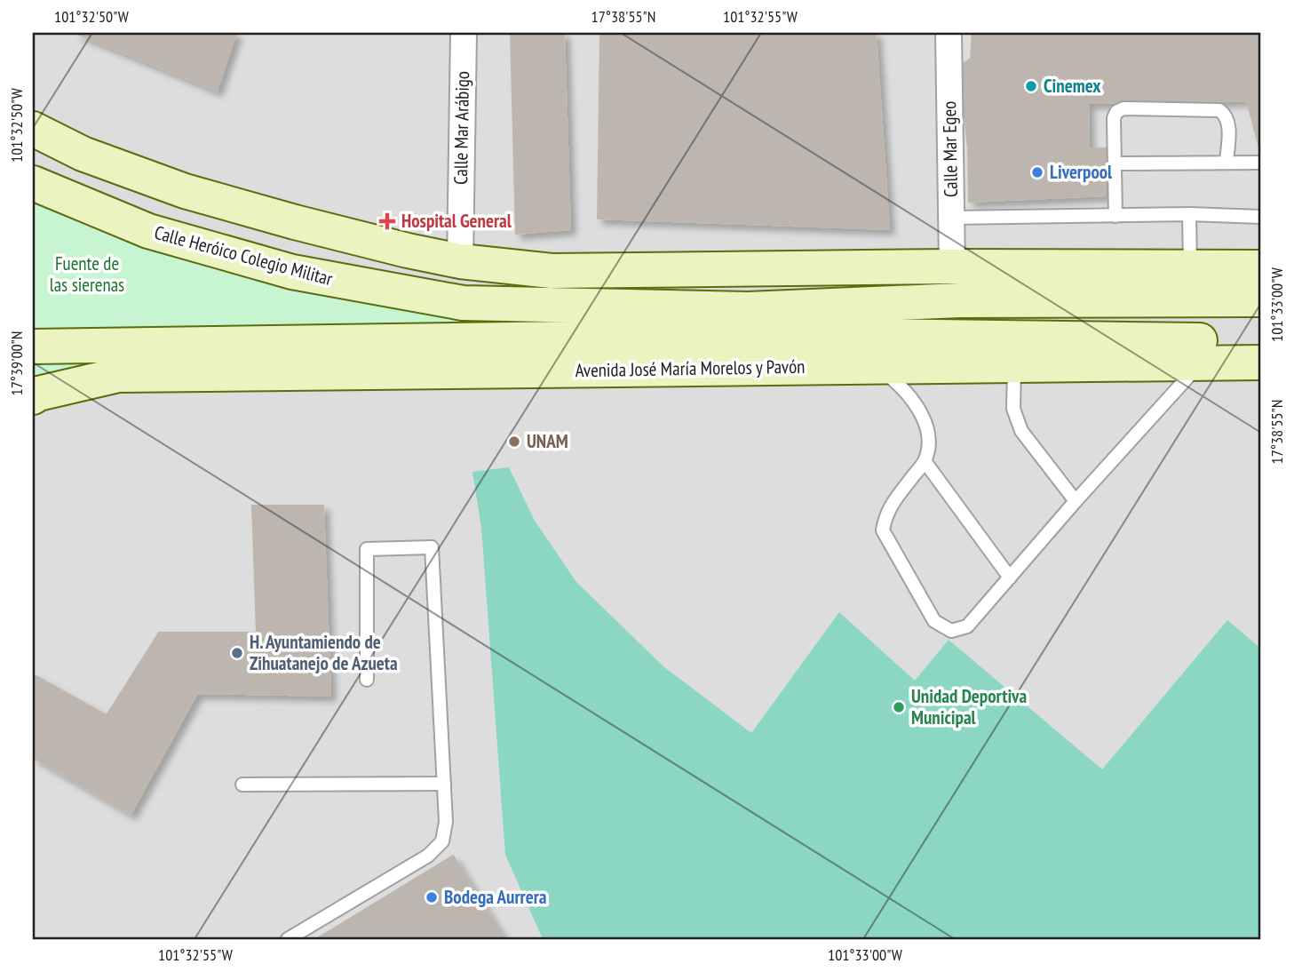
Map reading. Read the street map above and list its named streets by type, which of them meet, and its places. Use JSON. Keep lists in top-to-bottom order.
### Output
{
  "streets": {
    "main road": ["Calle Heróico Colegio Militar", "Avenida José María Morelos y Pavón"],
    "street": ["Calle Mar Arábigo", "Calle Mar Egeo"]
  },
  "parks": ["Fuente de las sierenas"],
  "places": {
    "other": [
      "Cinemex",
      "Liverpool",
      "UNAM",
      "H. Ayuntamiendo de Zihuatanejo de Azueta",
      "Unidad Deportiva Municipal",
      "Bodega Aurrera"
    ],
    "health": ["Hospital General"]
  },
  "coordinates": [
    "101°32'50\"W",
    "17°38'55\"N",
    "101°32'55\"W",
    "101°33'00\"W",
    "17°39'00\"N"
  ]
}
